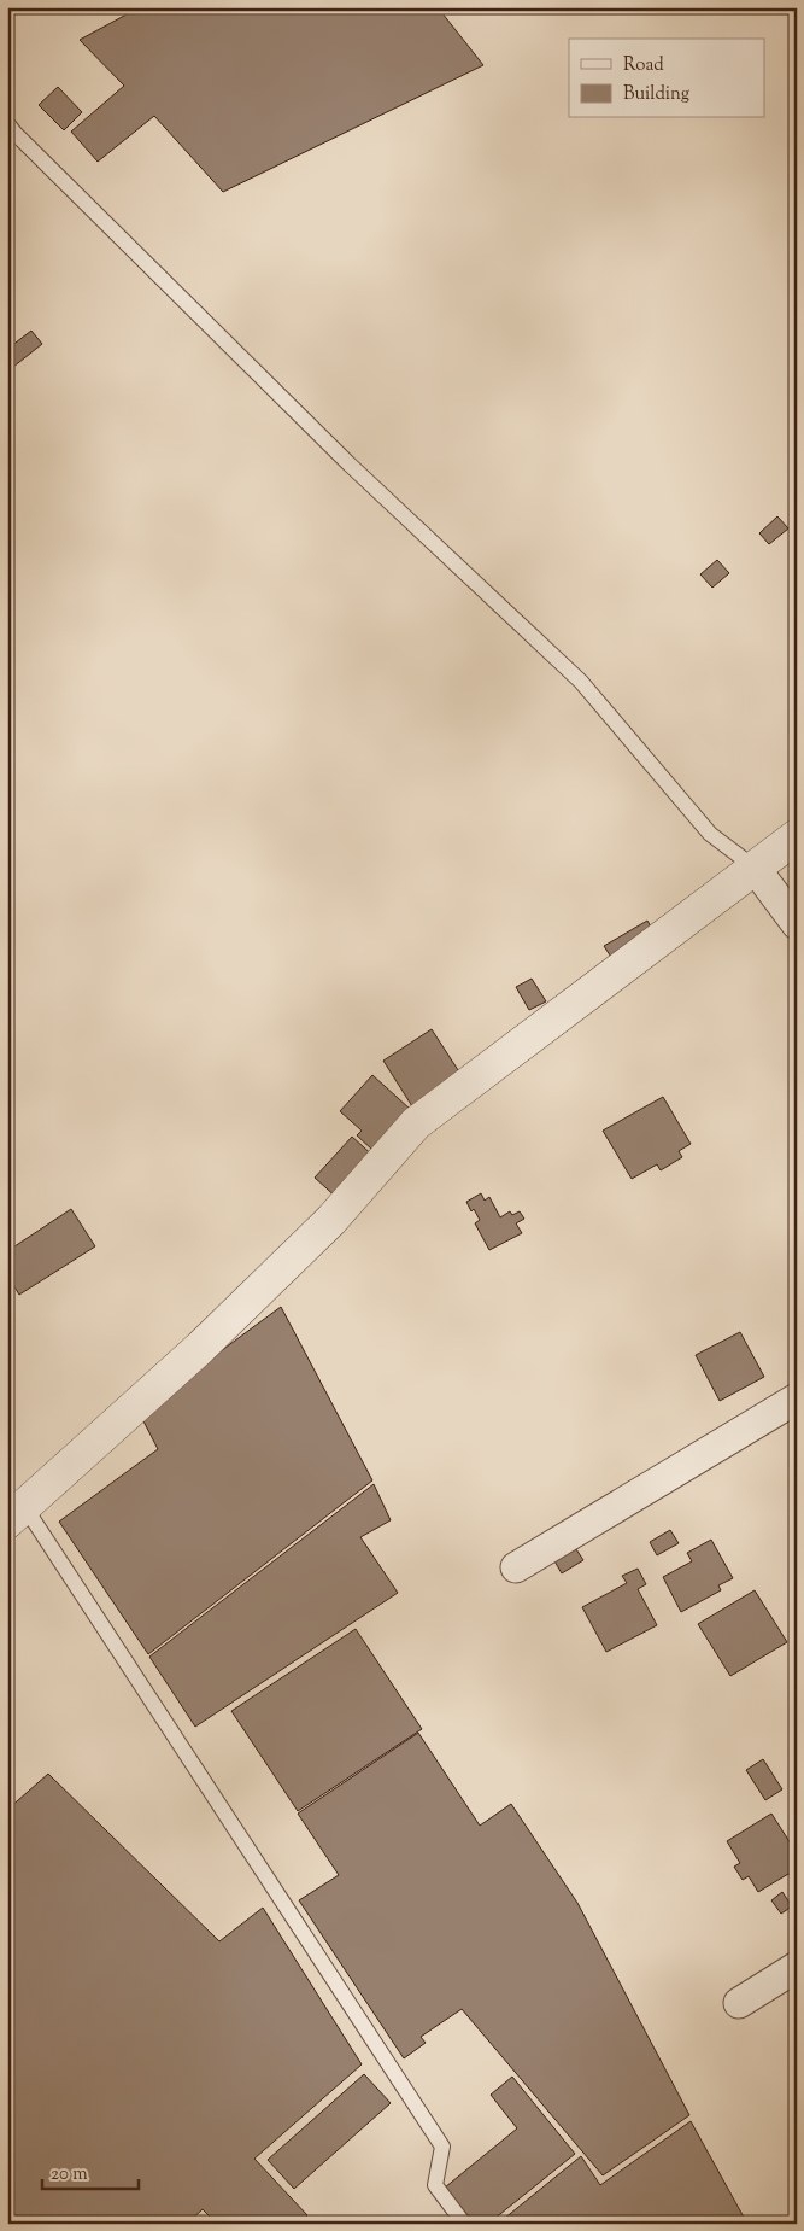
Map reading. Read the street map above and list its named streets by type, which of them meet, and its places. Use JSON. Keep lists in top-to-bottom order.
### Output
{
  "legend": ["Road", "Building"],
  "scale_bar": "20 m"
}
